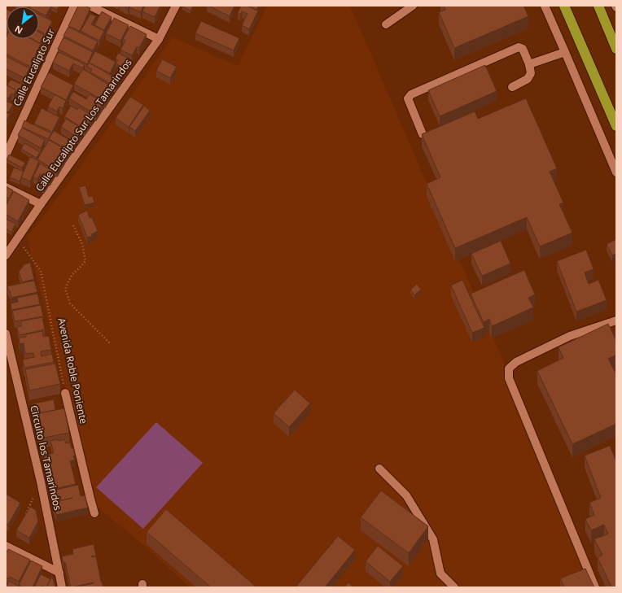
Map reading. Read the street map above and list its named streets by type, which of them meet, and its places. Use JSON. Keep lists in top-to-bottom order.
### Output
{
  "streets": {
    "street": [
      "Calle Eucalipto Sur",
      "Calle Eucalipto Sur Los Tamarindos",
      "Avenida Roble Poniente",
      "Circuito los Tamarindos"
    ]
  },
  "crossings": [
    ["Calle Eucalipto Sur Los Tamarindos", "Avenida Roble Poniente"]
  ],
  "north": "bottom left"
}
